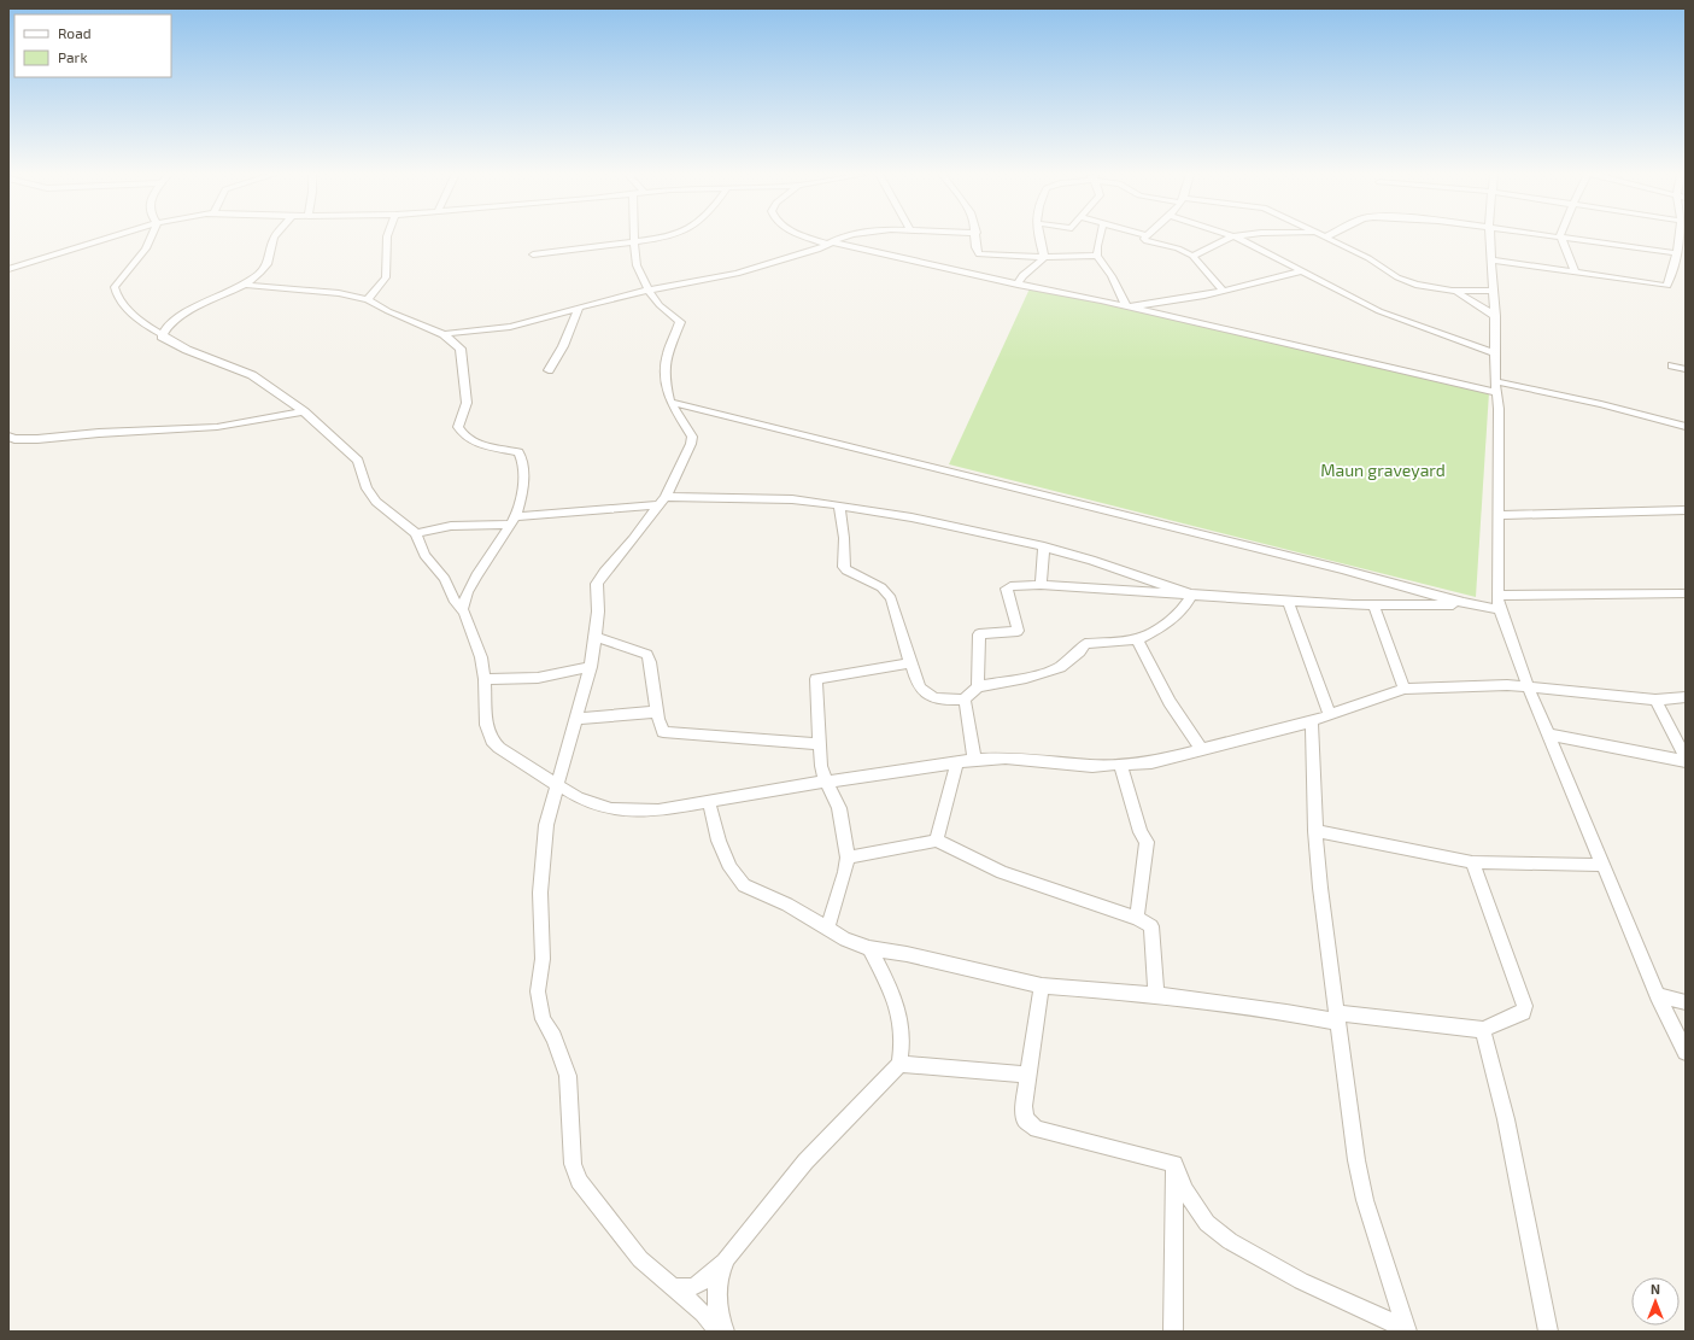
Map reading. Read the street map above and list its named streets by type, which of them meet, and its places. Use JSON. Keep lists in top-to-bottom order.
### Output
{
  "parks": ["Maun graveyard"],
  "legend": ["Road", "Park"],
  "north": "top"
}
